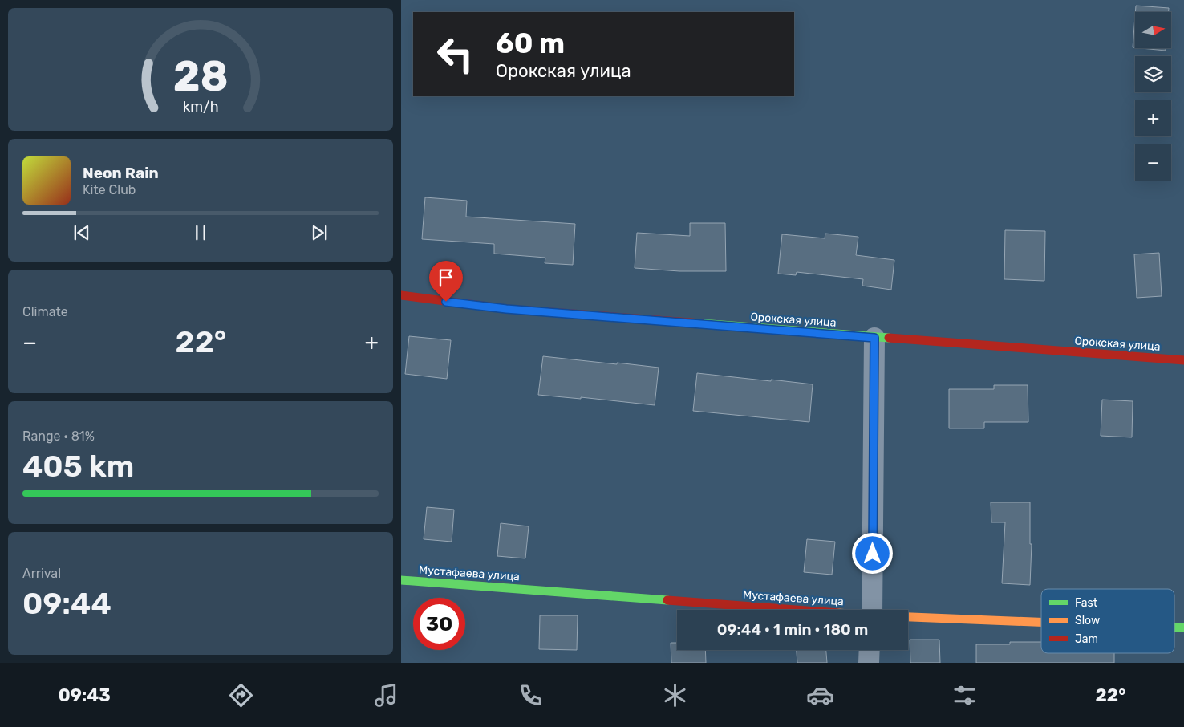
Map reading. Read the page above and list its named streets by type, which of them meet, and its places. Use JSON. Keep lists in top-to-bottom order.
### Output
{
  "streets": {
    "street": ["Орокская улица", "Мустафаева улица"]
  },
  "legend": ["Fast", "Slow", "Jam"],
  "north": "right",
  "page": {
    "map_buttons": ["+", "−"],
    "turn": ["60 m", "Орокская улица"],
    "song": ["Neon Rain", "Kite Club"],
    "tile": [
      "Climate",
      ["Range · 81%", "405 km"],
      ["Arrival", "09:44"]
    ],
    "heat": ["−", "22°", "+"],
    "limit": "30",
    "trip": "09:44 · 1 min · 180 m",
    "tabs": ["09:43", "22°"],
    "gauge": ["28", "km/h"]
  }
}
